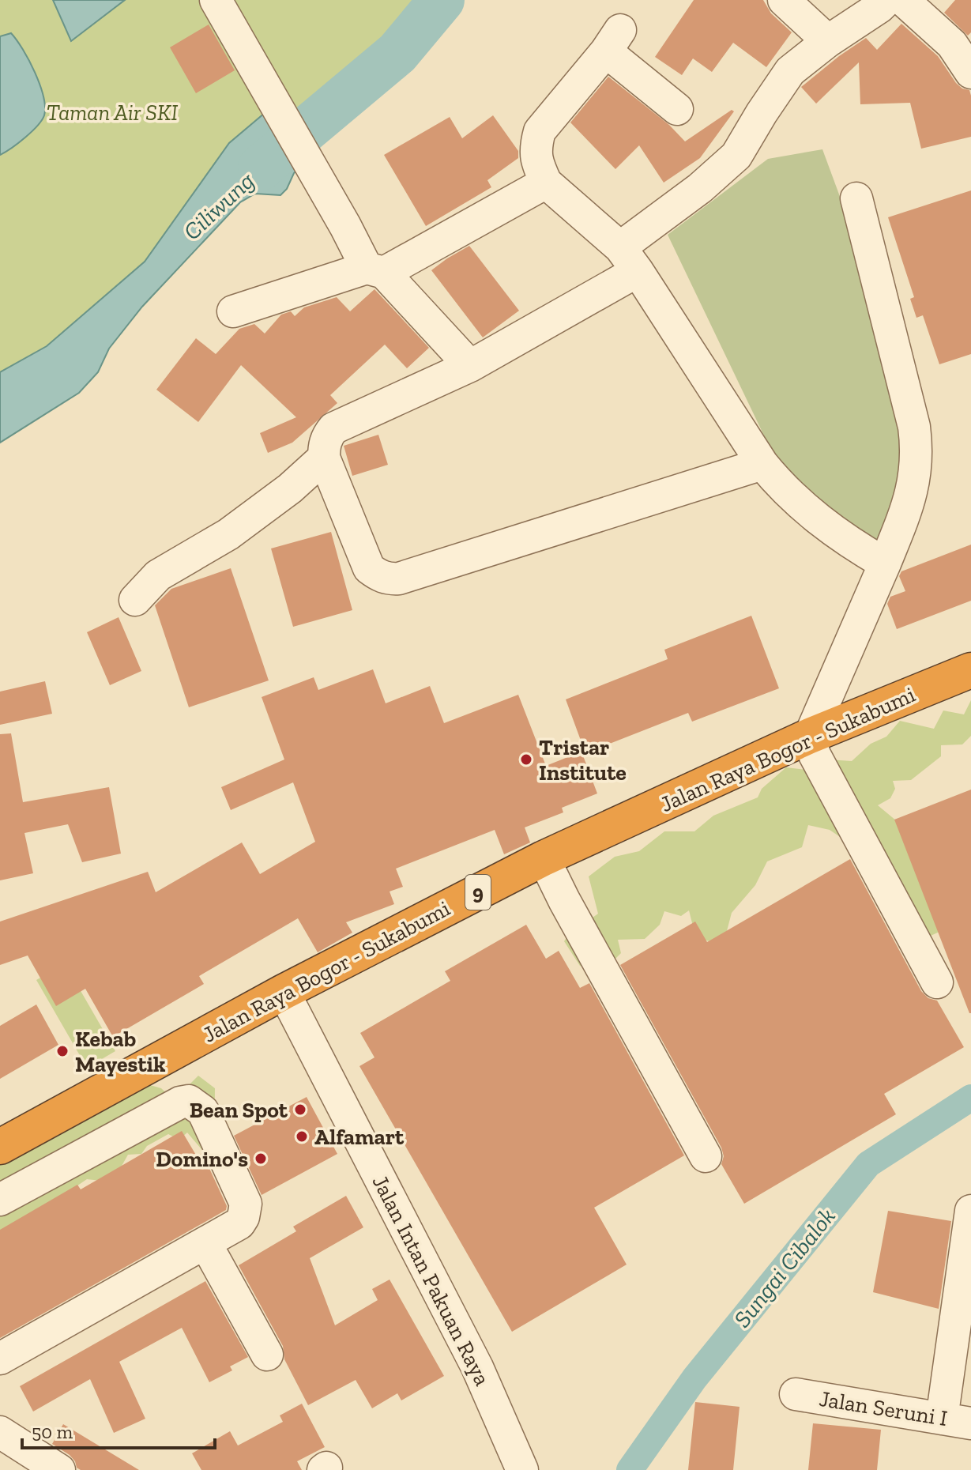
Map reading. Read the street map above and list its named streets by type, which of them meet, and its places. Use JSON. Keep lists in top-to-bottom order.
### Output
{
  "streets": {
    "highway": ["Jalan Raya Bogor - Sukabumi", "9"],
    "street": ["Jalan Intan Pakuan Raya", "Jalan Seruni I"]
  },
  "crossings": [
    ["Jalan Raya Bogor - Sukabumi", "Jalan Intan Pakuan Raya"]
  ],
  "water": ["Ciliwung", "Sungai Cibalok"],
  "parks": ["Taman Air SKI"],
  "places": [
    "Tristar Institute",
    "Kebab Mayestik",
    "Bean Spot",
    "Alfamart",
    "Domino's"
  ],
  "scale_bar": "50 m"
}
